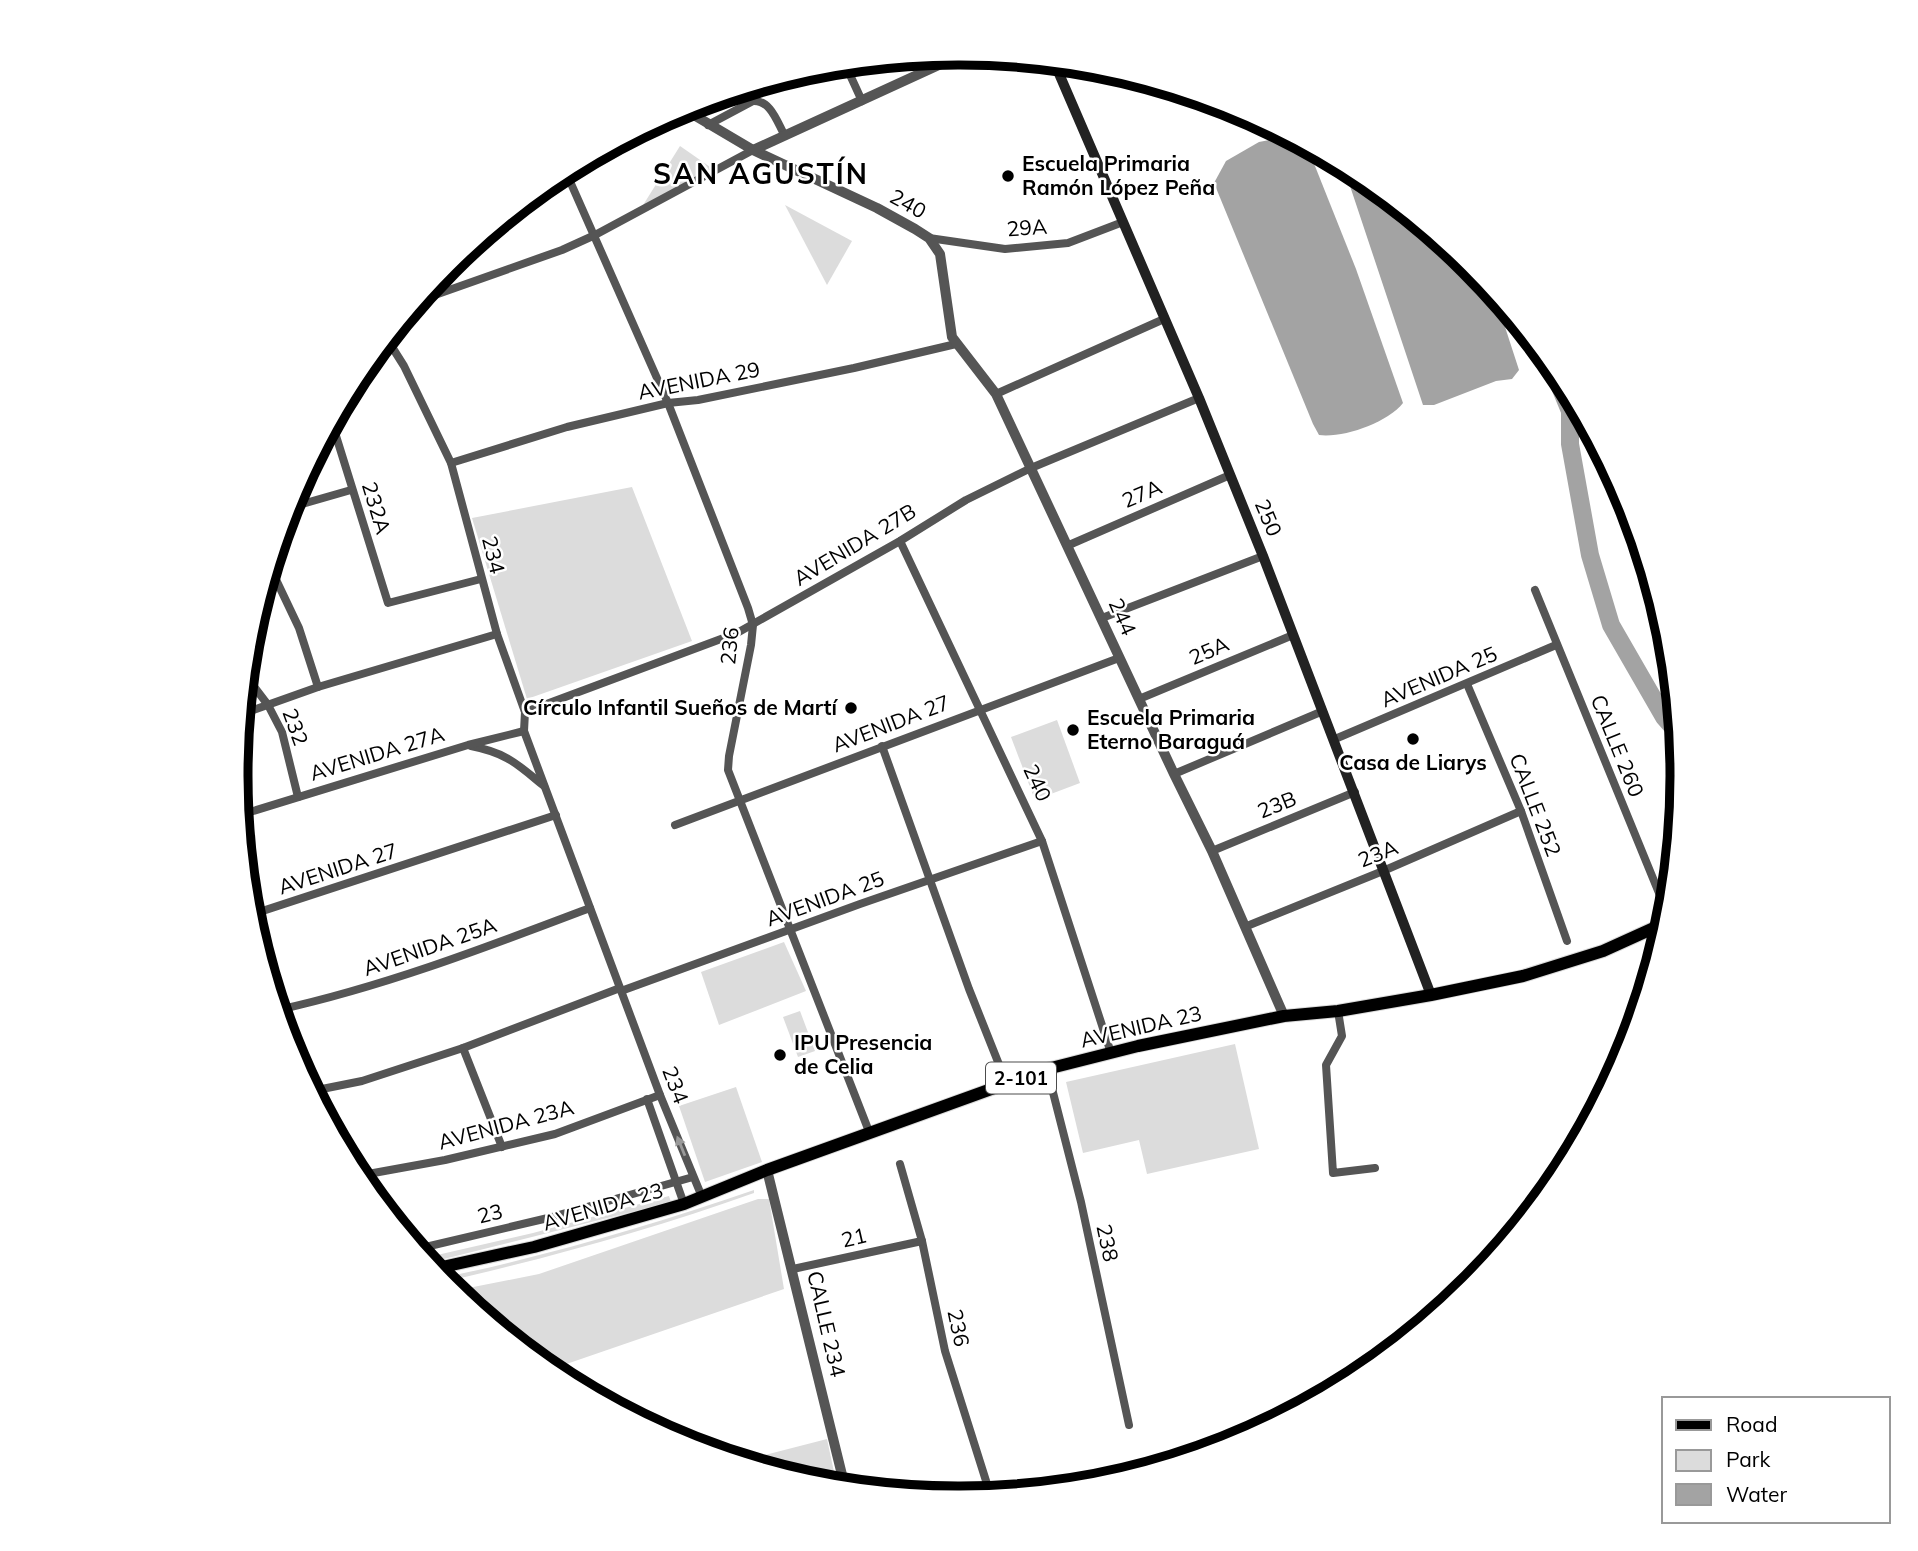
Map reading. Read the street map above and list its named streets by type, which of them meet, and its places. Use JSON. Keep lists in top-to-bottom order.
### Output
{
  "streets": {
    "main road": ["250", "AVENIDA 23", "2-101"],
    "street": [
      "240",
      "29A",
      "AVENIDA 29",
      "27A",
      "232A",
      "AVENIDA 27B",
      "234",
      "244",
      "236",
      "25A",
      "AVENIDA 25",
      "AVENIDA 27",
      "232",
      "CALLE 260",
      "AVENIDA 27A",
      "23B",
      "CALLE 252",
      "23A",
      "AVENIDA 25A",
      "AVENIDA 23A",
      "23",
      "21",
      "238",
      "CALLE 234"
    ]
  },
  "crossings": [
    ["240", "29A"],
    ["240", "AVENIDA 27B"],
    ["240", "244"],
    ["240", "AVENIDA 25"],
    ["240", "AVENIDA 27"],
    ["240", "AVENIDA 23"],
    ["29A", "250"],
    ["29A", "244"],
    ["AVENIDA 29", "234"],
    ["AVENIDA 29", "244"],
    ["AVENIDA 29", "236"],
    ["27A", "250"],
    ["27A", "244"],
    ["232A", "234"],
    ["250", "AVENIDA 27B"],
    ["250", "25A"],
    ["250", "AVENIDA 25"],
    ["250", "23B"],
    ["250", "23A"],
    ["250", "AVENIDA 23"],
    ["AVENIDA 27B", "234"],
    ["AVENIDA 27B", "244"],
    ["AVENIDA 27B", "236"],
    ["234", "AVENIDA 25"],
    ["234", "AVENIDA 27"],
    ["234", "AVENIDA 27A"],
    ["234", "AVENIDA 25A"],
    ["234", "AVENIDA 23"],
    ["234", "AVENIDA 23A"],
    ["234", "23"],
    ["244", "25A"],
    ["244", "AVENIDA 27"],
    ["244", "23B"],
    ["244", "23A"],
    ["244", "AVENIDA 23"],
    ["236", "AVENIDA 25"],
    ["236", "AVENIDA 27"],
    ["236", "AVENIDA 23"],
    ["236", "21"],
    ["AVENIDA 25", "CALLE 260"],
    ["AVENIDA 25", "CALLE 252"],
    ["232", "AVENIDA 27A"],
    ["CALLE 252", "23A"],
    ["AVENIDA 23", "238"],
    ["AVENIDA 23", "CALLE 234"],
    ["21", "CALLE 234"]
  ],
  "districts": ["SAN AGUSTÍN"],
  "places": [
    "Escuela Primaria Ramón López Peña",
    "Círculo Infantil Sueños de Martí",
    "Escuela Primaria Eterno Baraguá",
    "Casa de Liarys",
    "IPU Presencia de Celia"
  ],
  "legend": ["Road", "Park", "Water"]
}
